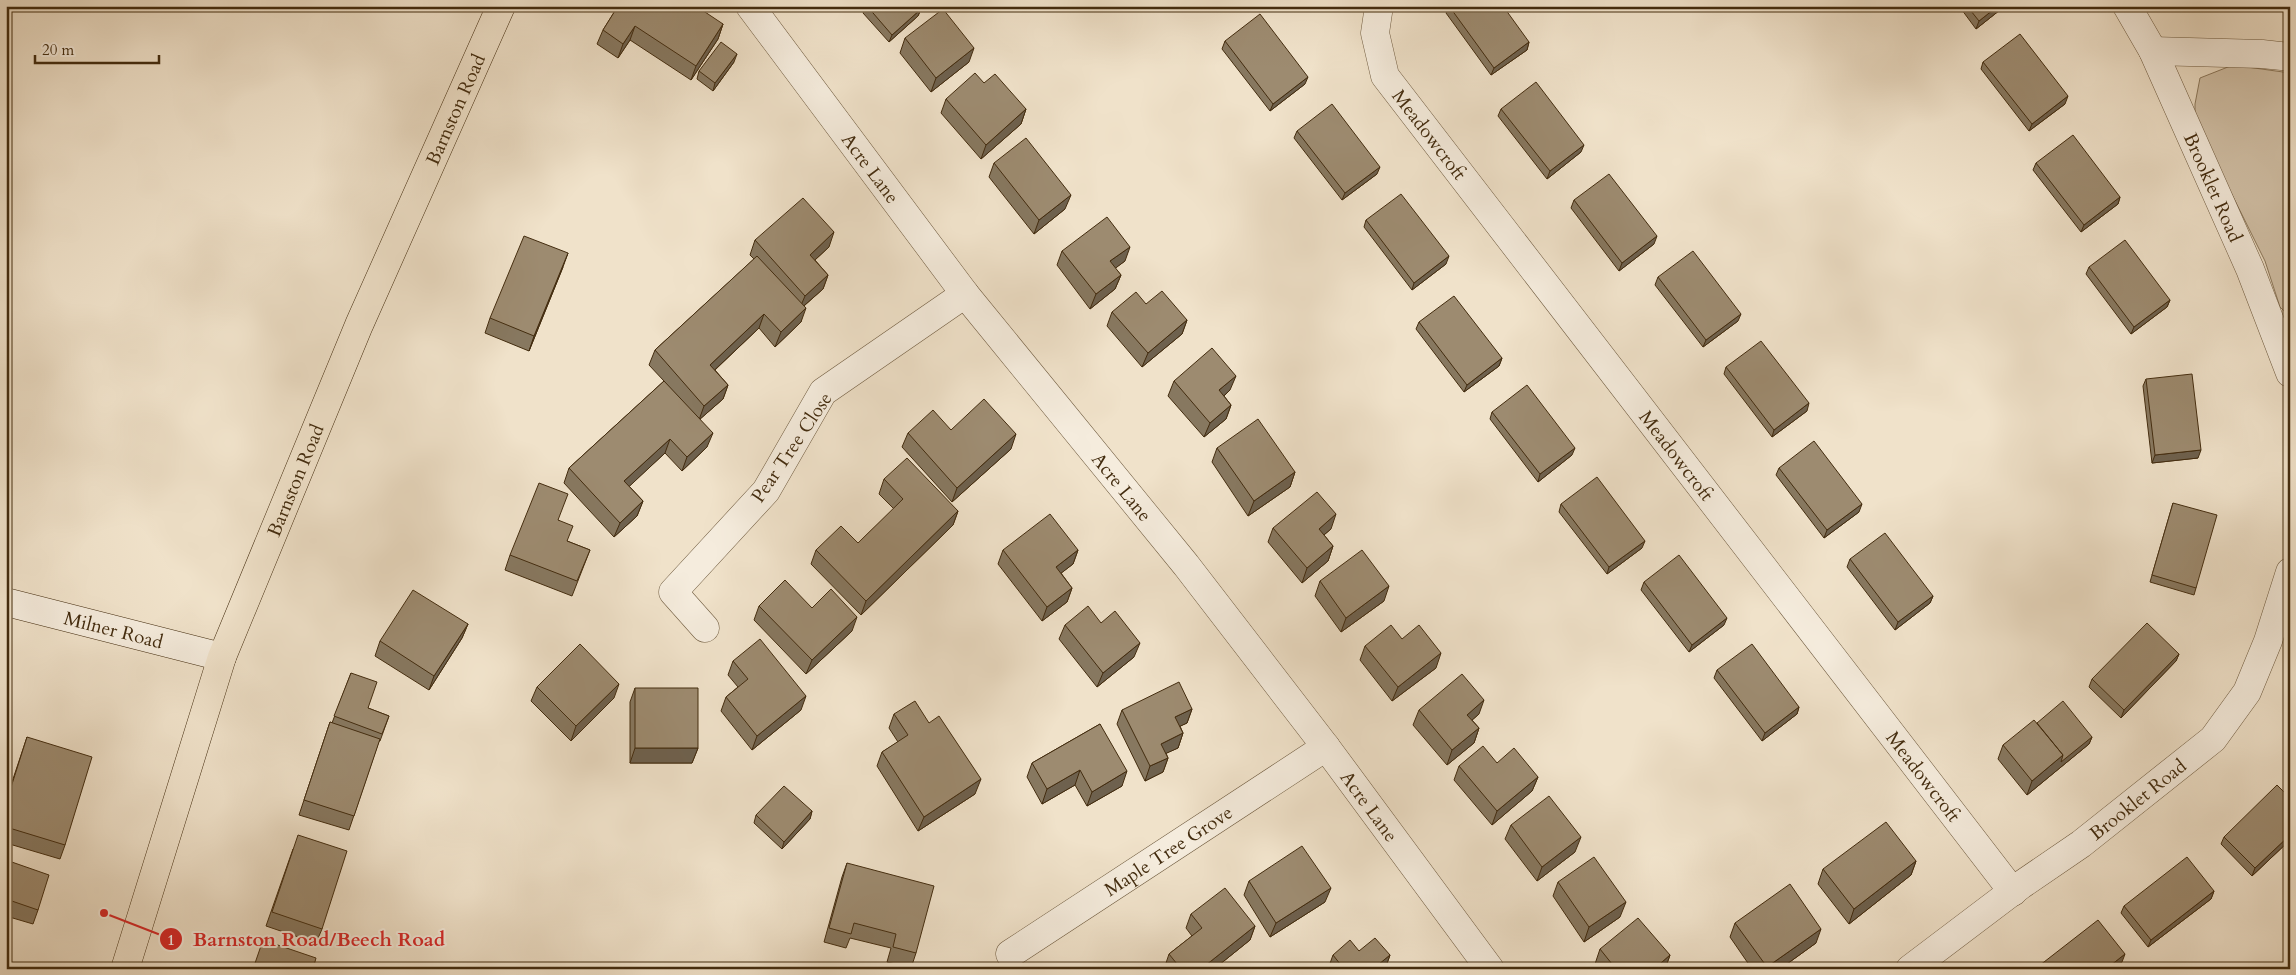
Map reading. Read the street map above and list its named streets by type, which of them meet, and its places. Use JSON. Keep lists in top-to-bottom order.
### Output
{
  "streets": {
    "main road": ["Barnston Road"],
    "street": [
      "Meadowcroft",
      "Acre Lane",
      "Brooklet Road",
      "Pear Tree Close",
      "Milner Road",
      "Maple Tree Grove"
    ]
  },
  "crossings": [
    ["Barnston Road", "Milner Road"],
    ["Meadowcroft", "Brooklet Road"],
    ["Acre Lane", "Pear Tree Close"],
    ["Acre Lane", "Maple Tree Grove"]
  ],
  "places": ["Barnston Road/Beech Road"],
  "scale_bar": "20 m"
}
